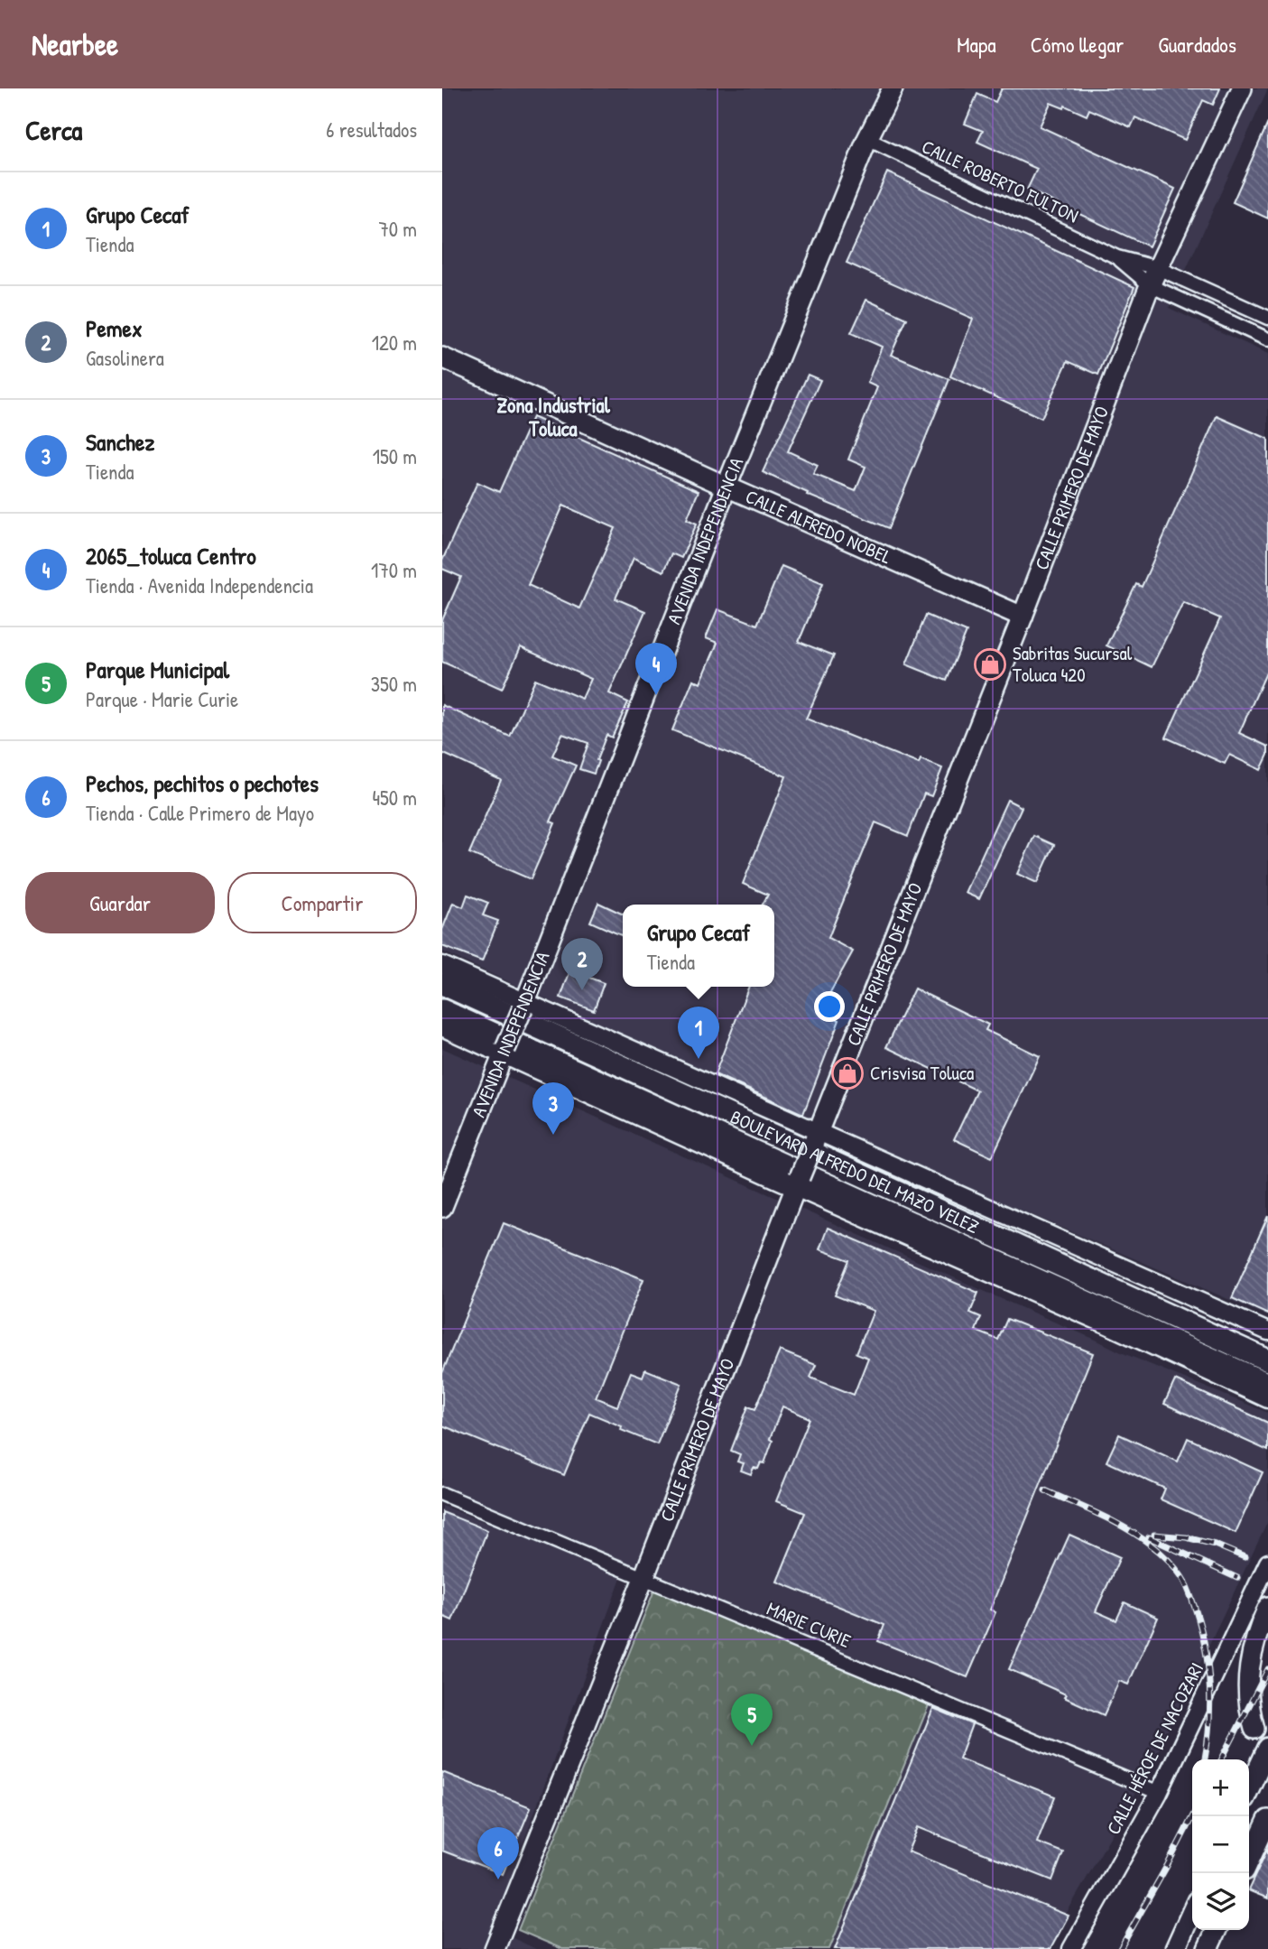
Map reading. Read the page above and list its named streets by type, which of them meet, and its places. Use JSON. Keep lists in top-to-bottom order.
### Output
{
  "streets": {
    "main road": [
      "CALLE PRIMERO DE MAYO",
      "CALLE ALFREDO NÓBEL",
      "AVENIDA INDEPENDENCIA",
      "BOULEVARD ALFREDO DEL MAZO VELEZ"
    ],
    "street": ["CALLE ROBERTO FULTON", "MARIE CURIE", "CALLE HÉROE DE NACOZARI"]
  },
  "crossings": [
    ["CALLE ROBERTO FULTON", "CALLE PRIMERO DE MAYO"],
    ["CALLE ROBERTO FULTON", "AVENIDA INDEPENDENCIA"],
    ["CALLE PRIMERO DE MAYO", "CALLE ALFREDO NÓBEL"],
    ["CALLE PRIMERO DE MAYO", "BOULEVARD ALFREDO DEL MAZO VELEZ"],
    ["CALLE PRIMERO DE MAYO", "MARIE CURIE"],
    ["CALLE ALFREDO NÓBEL", "AVENIDA INDEPENDENCIA"],
    ["AVENIDA INDEPENDENCIA", "BOULEVARD ALFREDO DEL MAZO VELEZ"],
    ["MARIE CURIE", "CALLE HÉROE DE NACOZARI"]
  ],
  "districts": ["Zona Industrial Toluca"],
  "places": {
    "shop": ["Sabritas Sucursal Toluca 420", "Crisvisa Toluca"]
  },
  "page": {
    "header": "Nearbee",
    "nav": ["Mapa", "Cómo llegar", "Guardados"],
    "heading": ["Cerca", "6 resultados"],
    "list": [
      {
        "mark": "1",
        "name": "Grupo Cecaf",
        "note": "Tienda",
        "value": "70 m"
      },
      {
        "mark": "2",
        "name": "Pemex",
        "note": "Gasolinera",
        "value": "120 m"
      },
      {
        "mark": "3",
        "name": "Sanchez",
        "note": "Tienda",
        "value": "150 m"
      },
      {
        "mark": "4",
        "name": "2065_toluca Centro",
        "note": "Tienda · Avenida Independencia",
        "value": "170 m"
      },
      {
        "mark": "5",
        "name": "Parque Municipal",
        "note": "Parque · Marie Curie",
        "value": "350 m"
      },
      {
        "mark": "6",
        "name": "Pechos, pechitos o pechotes",
        "note": "Tienda · Calle Primero de Mayo",
        "value": "450 m"
      }
    ],
    "pins": [
      "4",
      "2",
      "1",
      "3",
      "5",
      "6"
    ],
    "buttons": ["Guardar", "Compartir"],
    "popup": ["Grupo Cecaf", "Tienda"],
    "map_buttons": ["+", "−"]
  }
}
